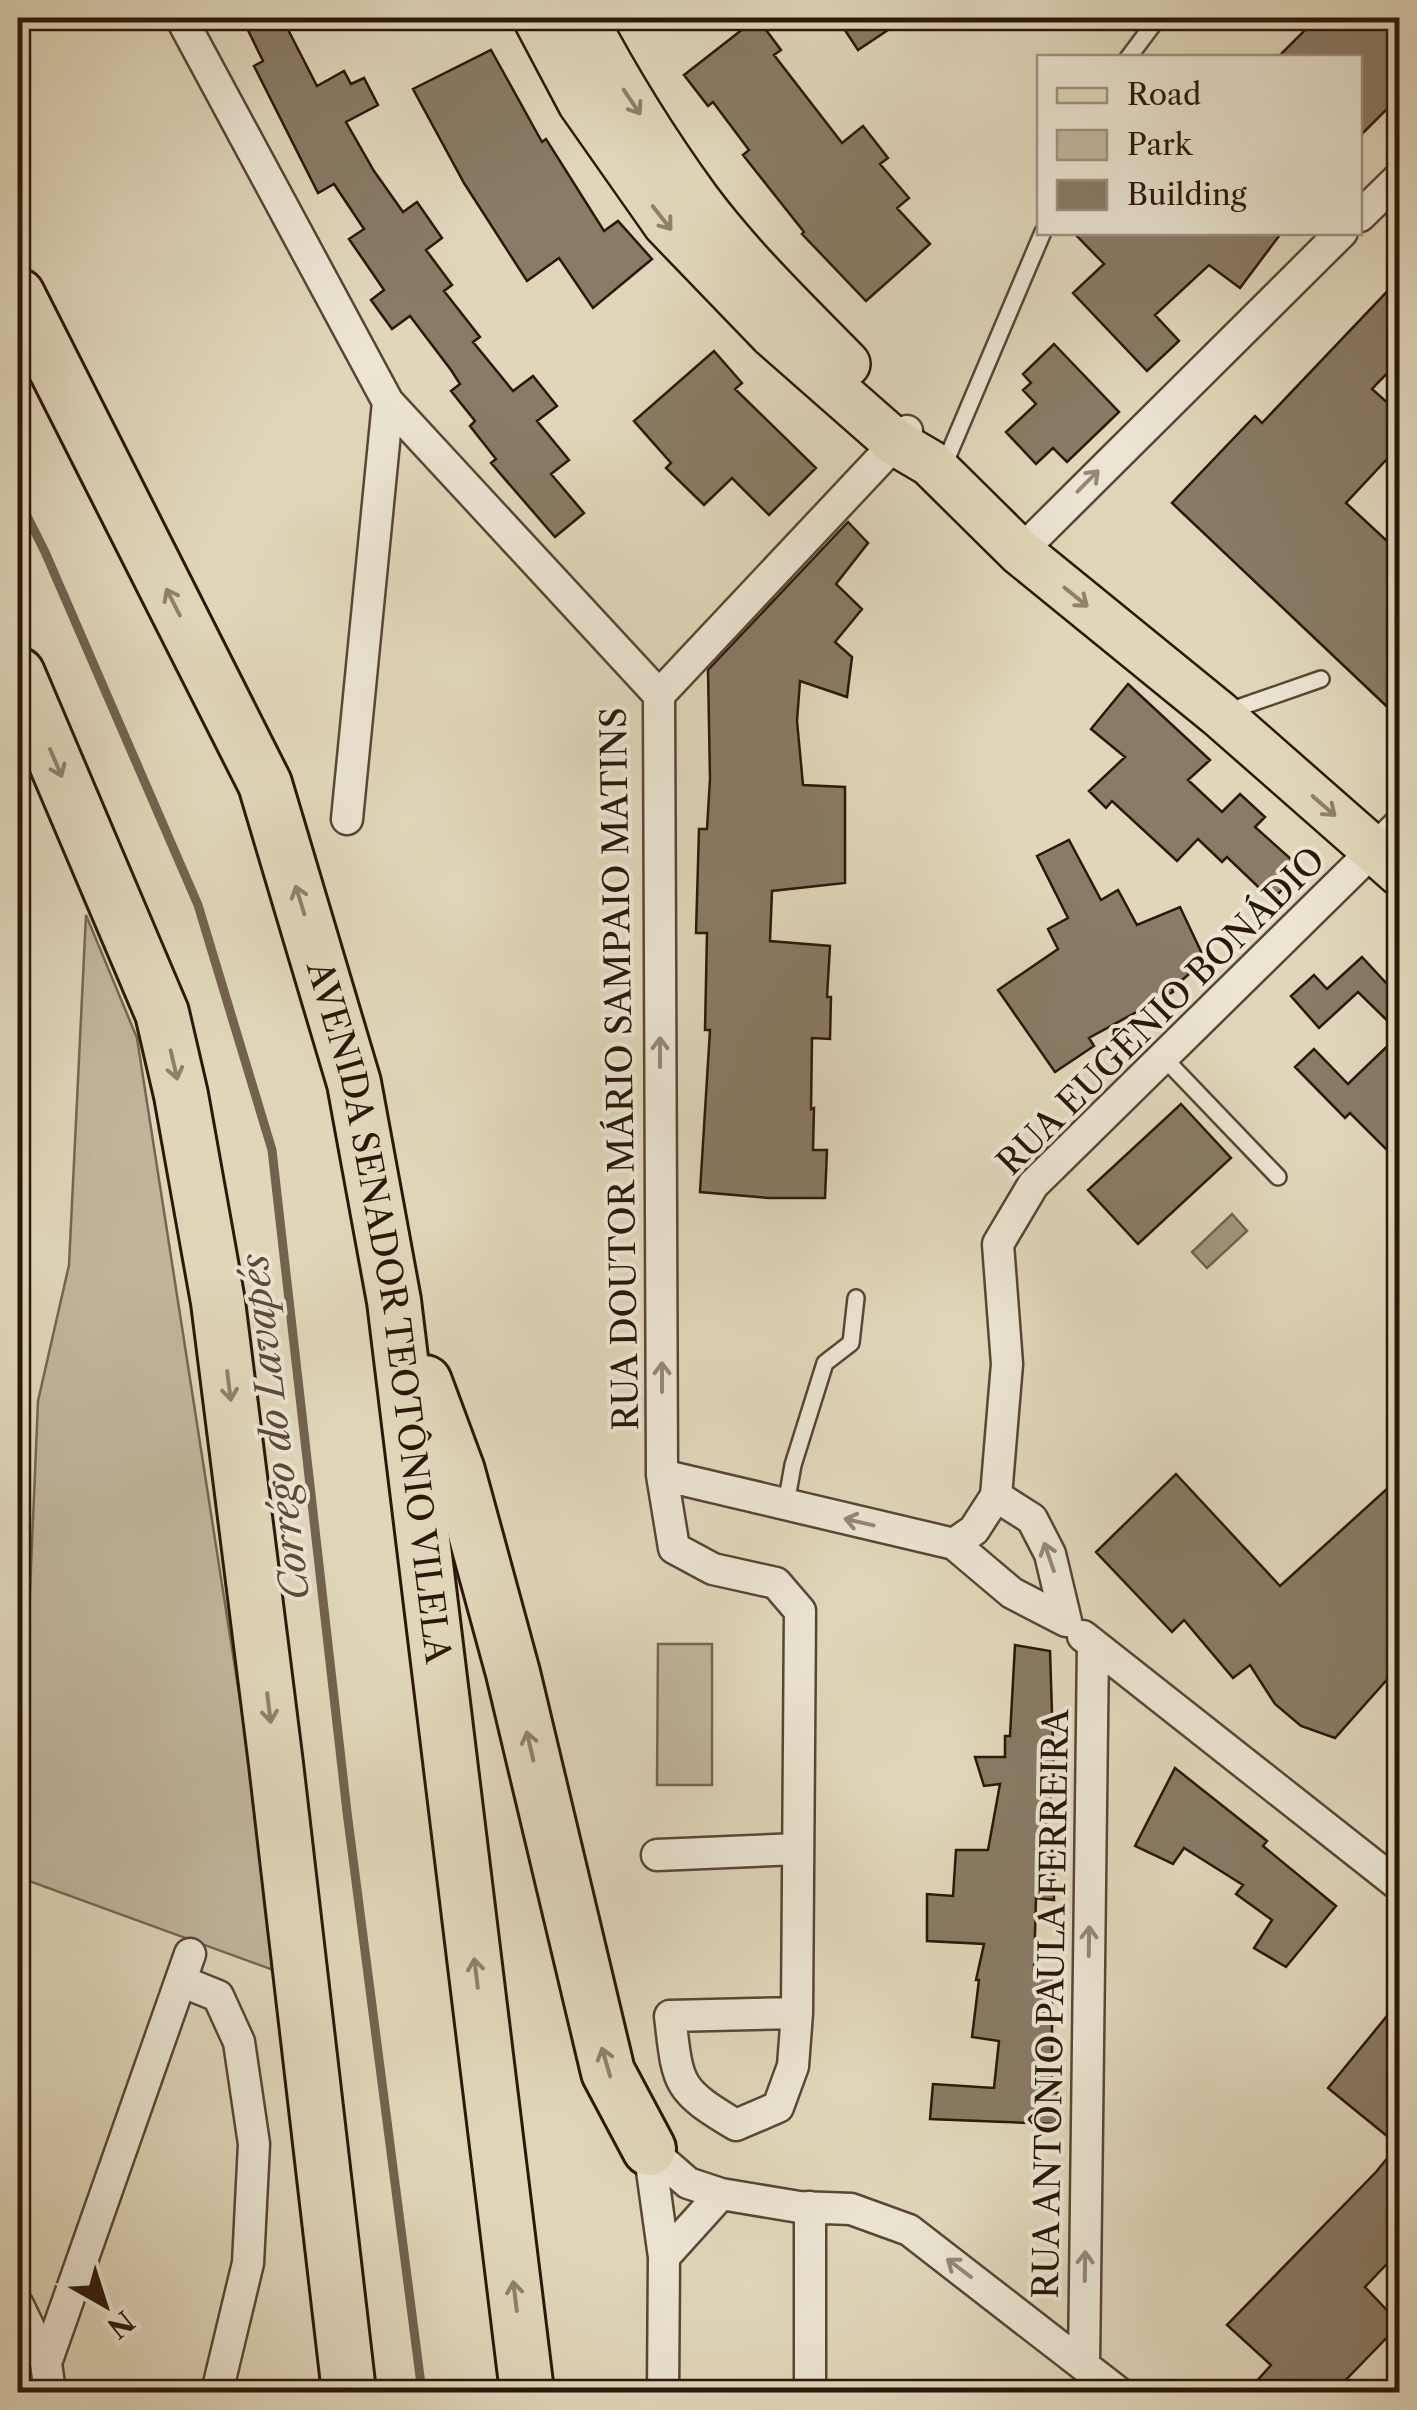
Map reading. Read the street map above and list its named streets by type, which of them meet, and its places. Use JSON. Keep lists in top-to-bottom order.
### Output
{
  "streets": {
    "highway": ["AVENIDA SENADOR TEOTÔNIO VILELA"],
    "street": ["RUA EUGÊNIO BONÁDIO", "RUA DOUTOR MÁRIO SAMPAIO MATINS", "RUA ANTÔNIO PAULA FERREIRA"]
  },
  "one_way": ["RUA ANTÔNIO PAULA FERREIRA"],
  "water": ["Corrégo do Lavapés"],
  "legend": ["Road", "Park", "Building"],
  "north": "bottom right"
}
